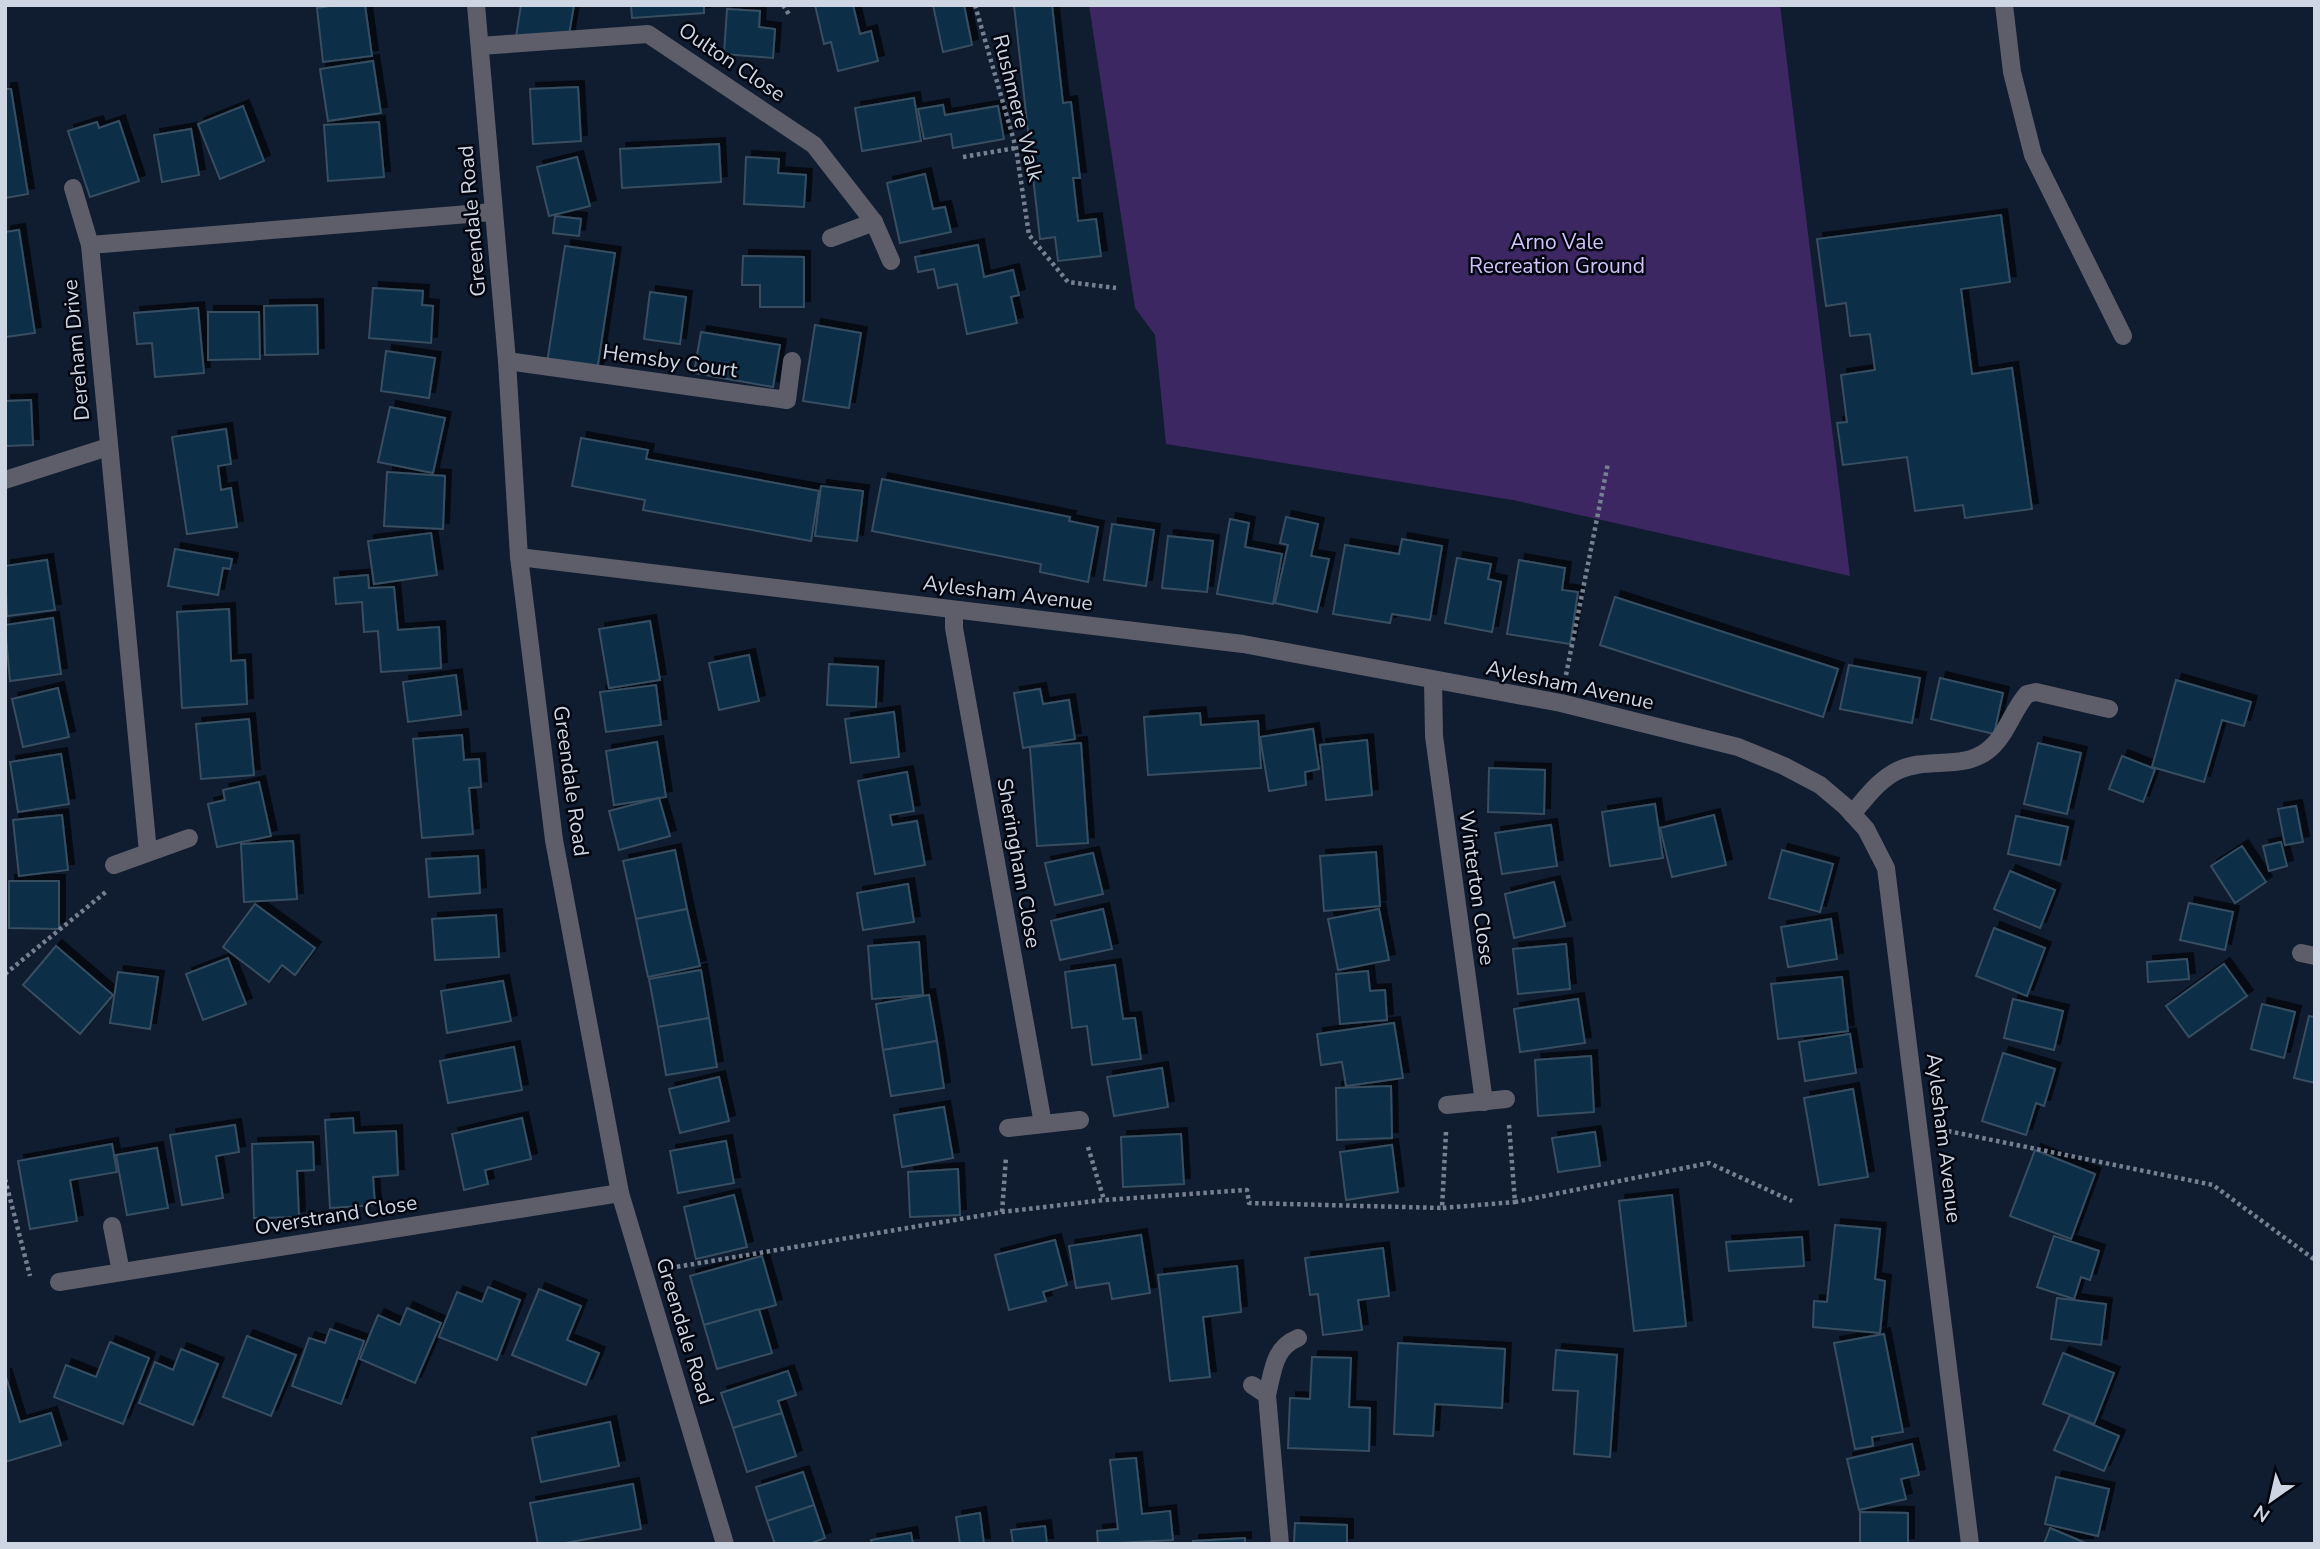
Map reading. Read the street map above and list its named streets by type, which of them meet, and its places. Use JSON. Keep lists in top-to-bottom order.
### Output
{
  "streets": {
    "street": [
      "Oulton Close",
      "Greendale Road",
      "Dereham Drive",
      "Hemsby Court",
      "Aylesham Avenue",
      "Sheringham Close",
      "Winterton Close",
      "Overstrand Close"
    ],
    "path": ["Rushmere Walk"]
  },
  "crossings": [
    ["Oulton Close", "Greendale Road"],
    ["Greendale Road", "Hemsby Court"],
    ["Greendale Road", "Aylesham Avenue"],
    ["Greendale Road", "Overstrand Close"],
    ["Aylesham Avenue", "Sheringham Close"],
    ["Aylesham Avenue", "Winterton Close"]
  ],
  "parks": ["Arno Vale Recreation Ground"],
  "north": "bottom left"
}
